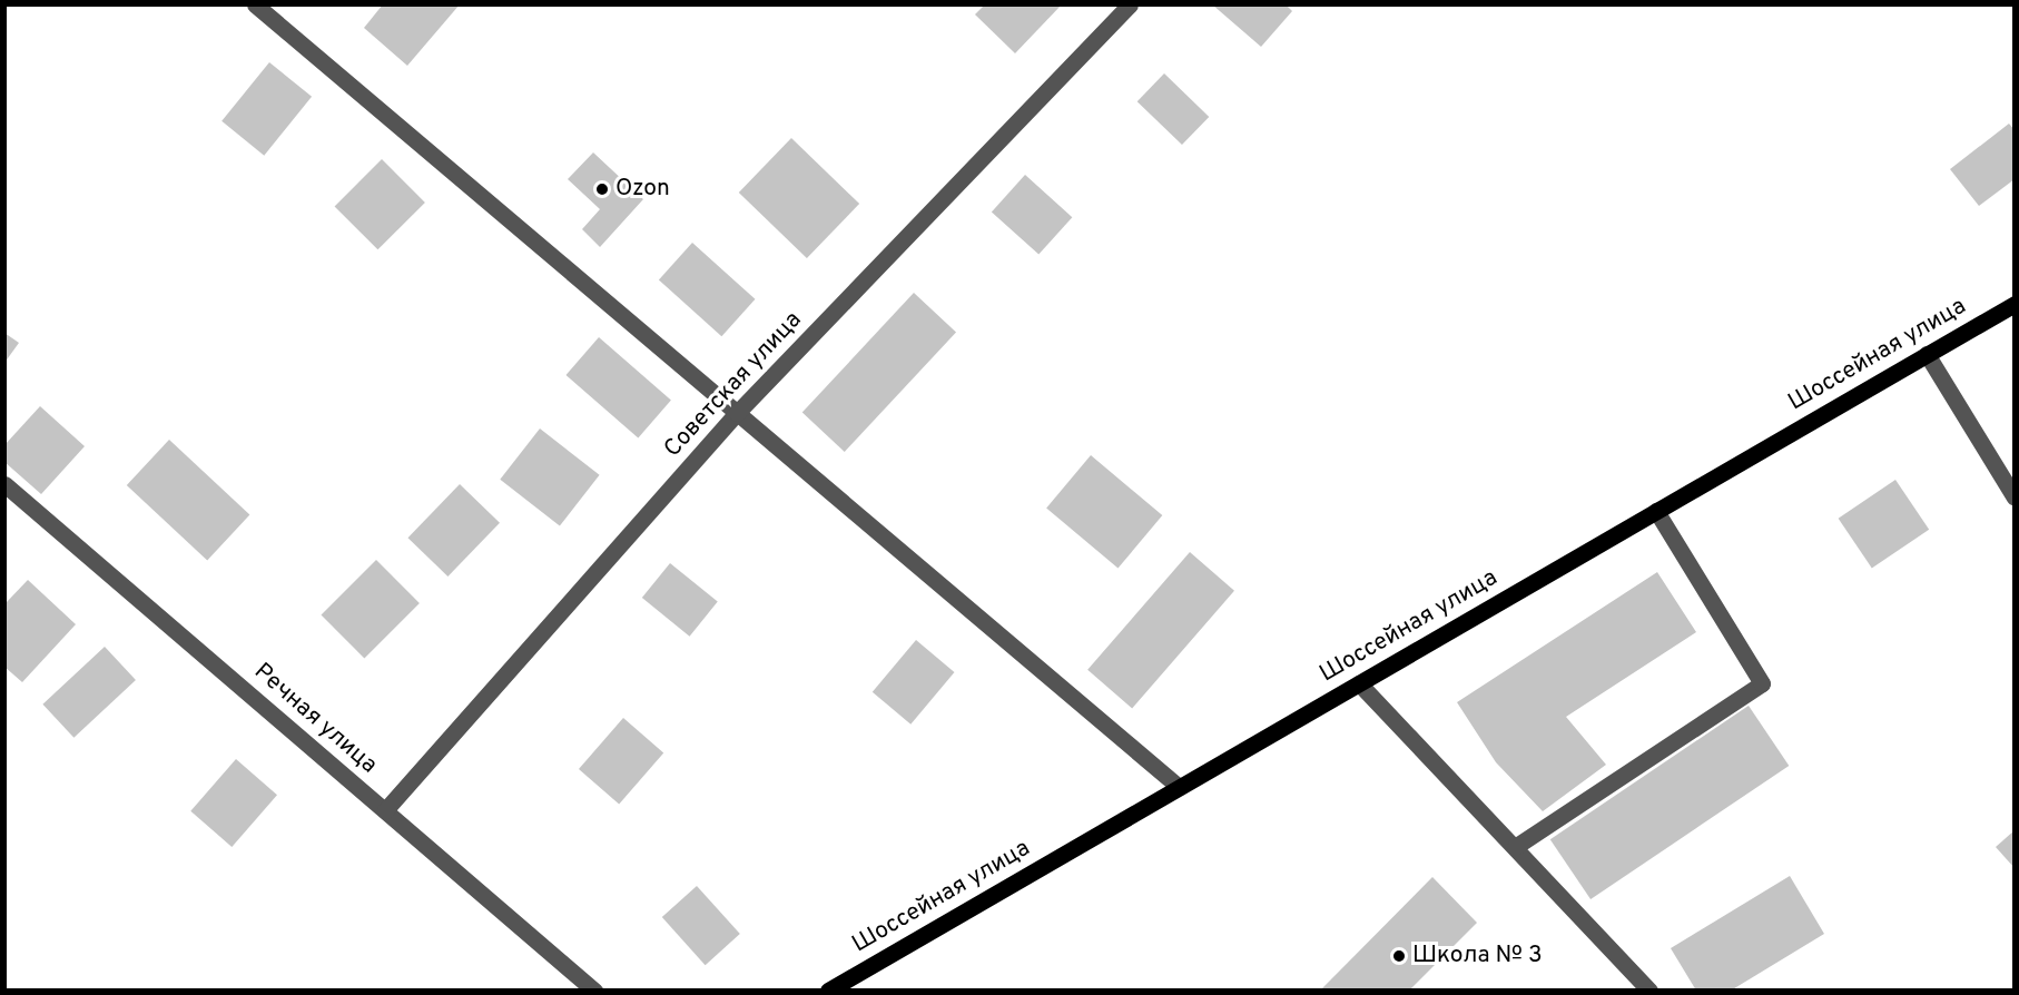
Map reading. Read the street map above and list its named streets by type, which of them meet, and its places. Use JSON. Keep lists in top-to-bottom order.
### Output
{
  "streets": {
    "main road": ["Шоссейная улица"],
    "street": ["Советская улица", "Речная улица"]
  },
  "crossings": [
    ["Советская улица", "Речная улица"]
  ],
  "places": ["Ozon", "Школа № 3"]
}
